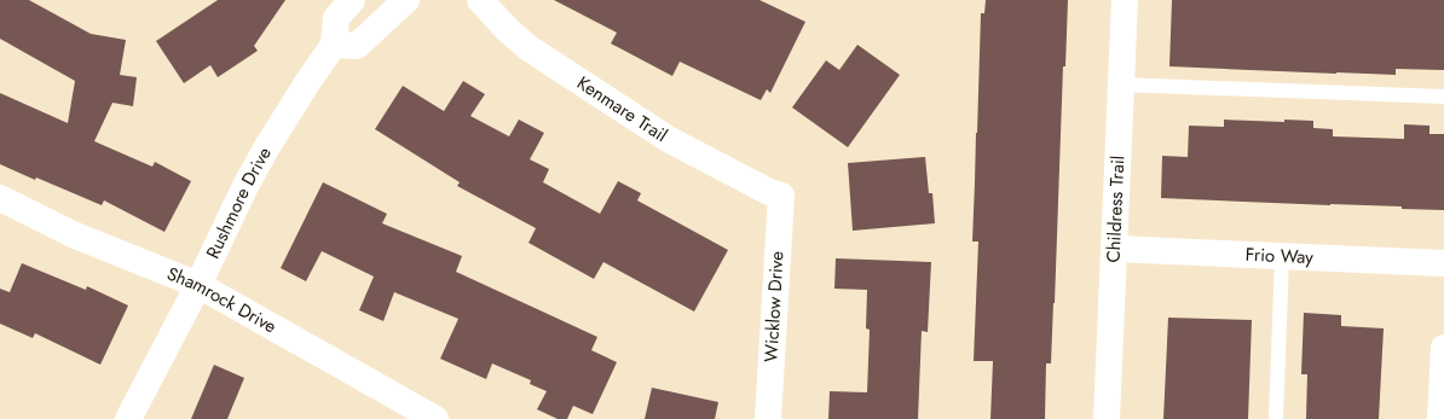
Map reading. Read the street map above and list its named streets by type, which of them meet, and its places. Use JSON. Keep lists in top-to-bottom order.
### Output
{
  "streets": {
    "street": [
      "Kenmare Trail",
      "Rushmore Drive",
      "Childress Trail",
      "Frio Way",
      "Shamrock Drive",
      "Wicklow Drive"
    ]
  },
  "crossings": [
    ["Kenmare Trail", "Wicklow Drive"],
    ["Rushmore Drive", "Shamrock Drive"],
    ["Childress Trail", "Frio Way"]
  ]
}
